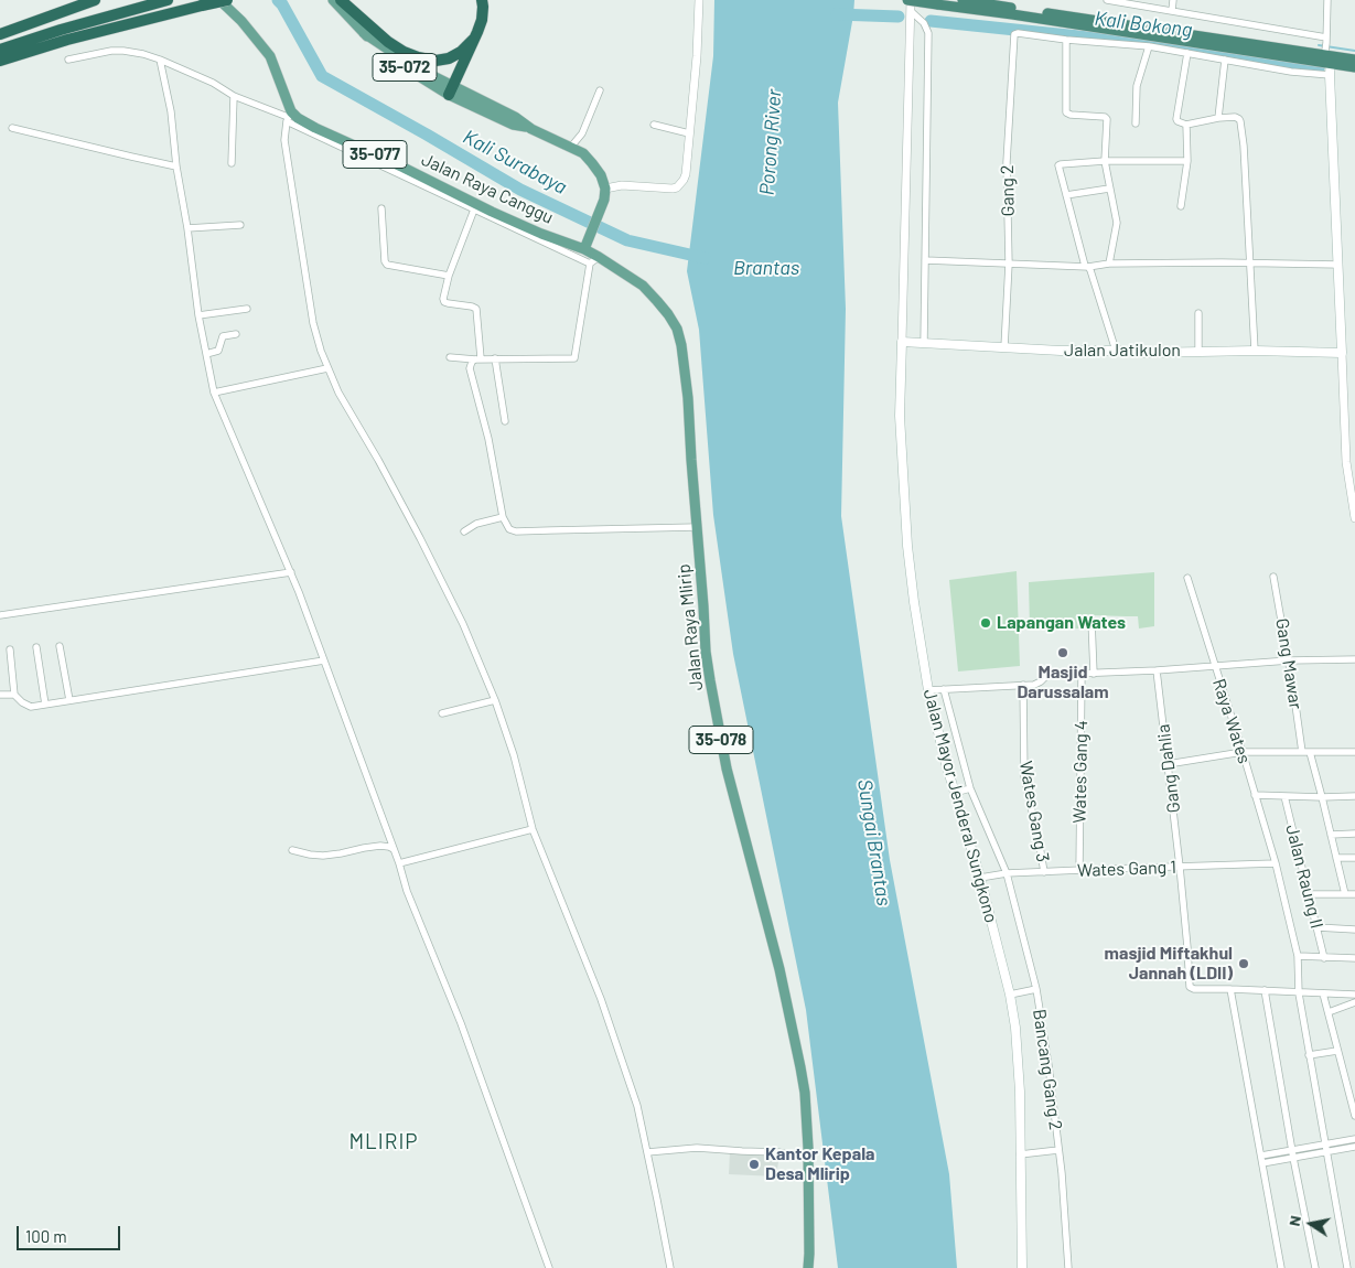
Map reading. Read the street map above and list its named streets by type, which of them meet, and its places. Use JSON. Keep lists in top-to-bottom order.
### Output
{
  "streets": {
    "main road": [
      "35-072",
      "35-077",
      "Jalan Raya Canggu",
      "Jalan Jatikulon",
      "Jalan Raya Mlirip",
      "35-078",
      "Jalan Mayor Jenderal Sungkono"
    ],
    "street": [
      "Gang 2",
      "Gang Mawar",
      "Raya Wates",
      "Gang Dahlia",
      "Wates Gang 4",
      "Wates Gang 3",
      "Wates Gang 1",
      "Jalan Raung II",
      "Bancang Gang 2"
    ]
  },
  "crossings": [
    ["Jalan Raya Canggu", "Jalan Raya Mlirip"],
    ["Gang 2", "Jalan Jatikulon"],
    ["Jalan Jatikulon", "Jalan Mayor Jenderal Sungkono"],
    ["Raya Wates", "Wates Gang 1"],
    ["Gang Dahlia", "Wates Gang 1"],
    ["Wates Gang 4", "Wates Gang 1"],
    ["Jalan Mayor Jenderal Sungkono", "Wates Gang 1"],
    ["Wates Gang 3", "Wates Gang 1"],
    ["Wates Gang 1", "Bancang Gang 2"]
  ],
  "districts": ["MLIRIP"],
  "water": [
    "Kali Bokong",
    "Porong River",
    "Kali Surabaya",
    "Brantas",
    "Sungai Brantas"
  ],
  "places": [
    "Lapangan Wates",
    "Masjid Darussalam",
    "masjid Miftakhul Jannah (LDII)",
    "Kantor Kepala Desa Mlirip"
  ],
  "scale_bar": "100 m",
  "north": "left"
}
